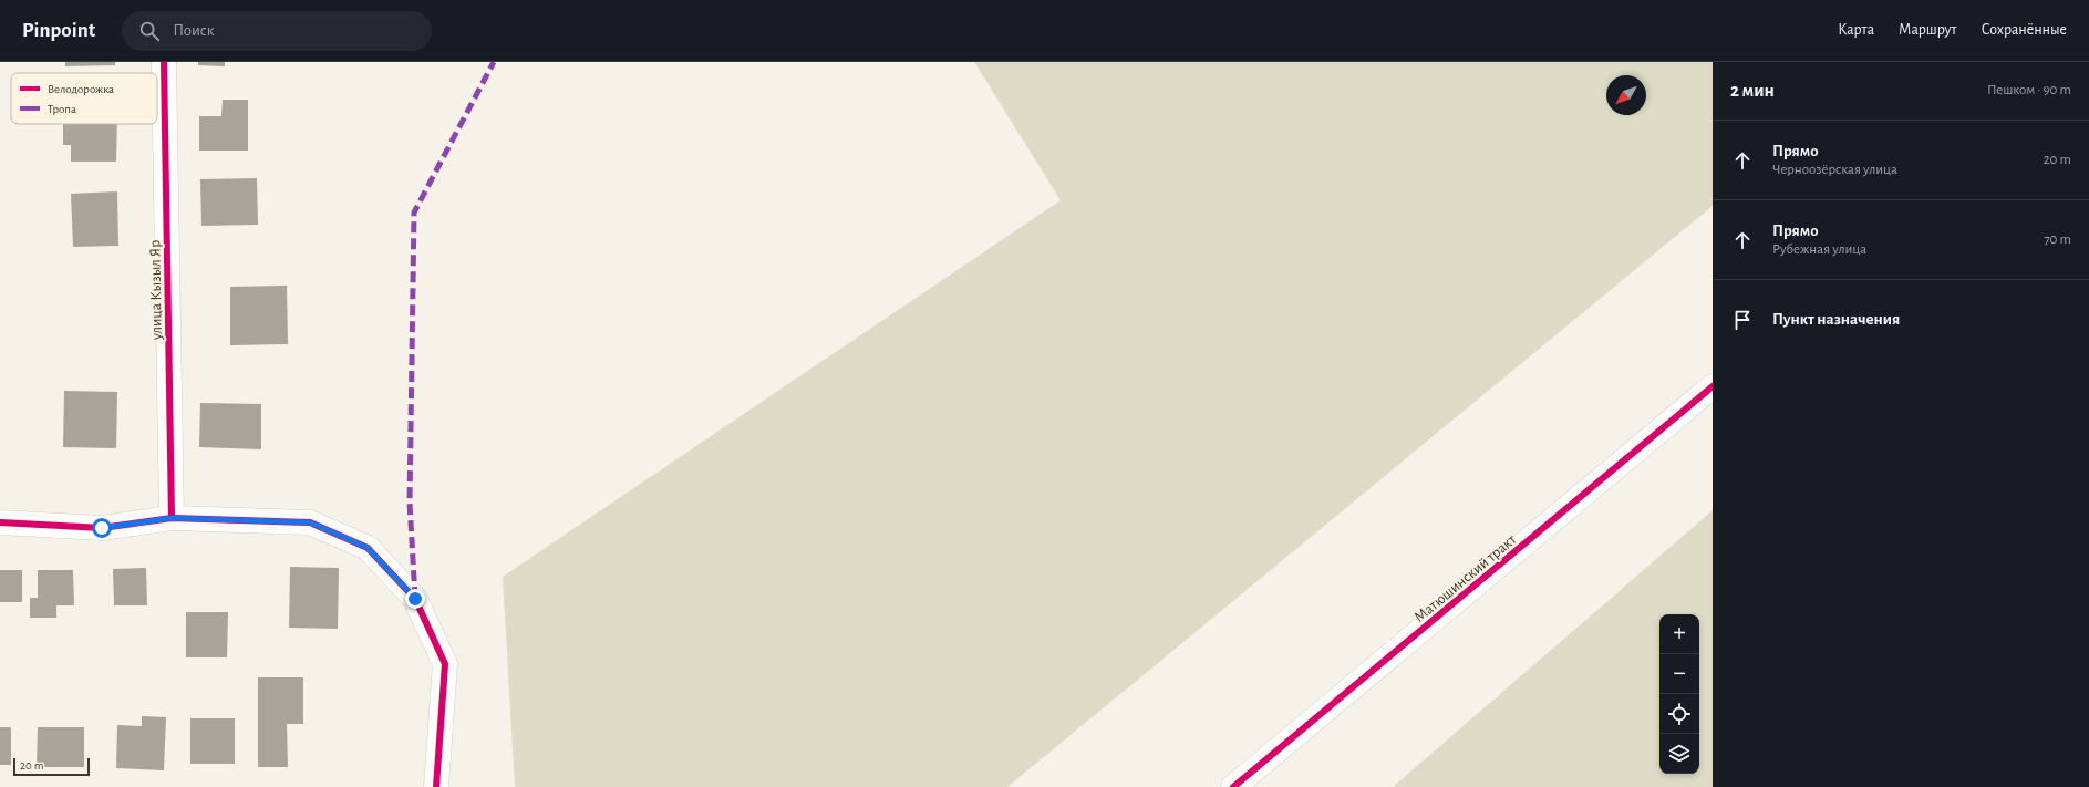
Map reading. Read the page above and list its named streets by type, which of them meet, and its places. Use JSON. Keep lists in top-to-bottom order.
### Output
{
  "streets": {
    "street": ["улица Кызыл Яр", "Матюшинский тракт"]
  },
  "legend": ["Велодорожка", "Тропа"],
  "scale_bar": "20 m",
  "north": "bottom left",
  "page": {
    "header": "Pinpoint",
    "search": "Поиск",
    "nav": ["Карта", "Маршрут", "Сохранённые"],
    "heading": ["2 мин", "Пешком · 90 m"],
    "list": [
      ["Прямо", "Черноозёрская улица", "20 m"],
      ["Прямо", "Рубежная улица", "70 m"],
      "Пункт назначения"
    ],
    "map_buttons": ["+", "−"],
    "scale": "20 m"
  }
}
